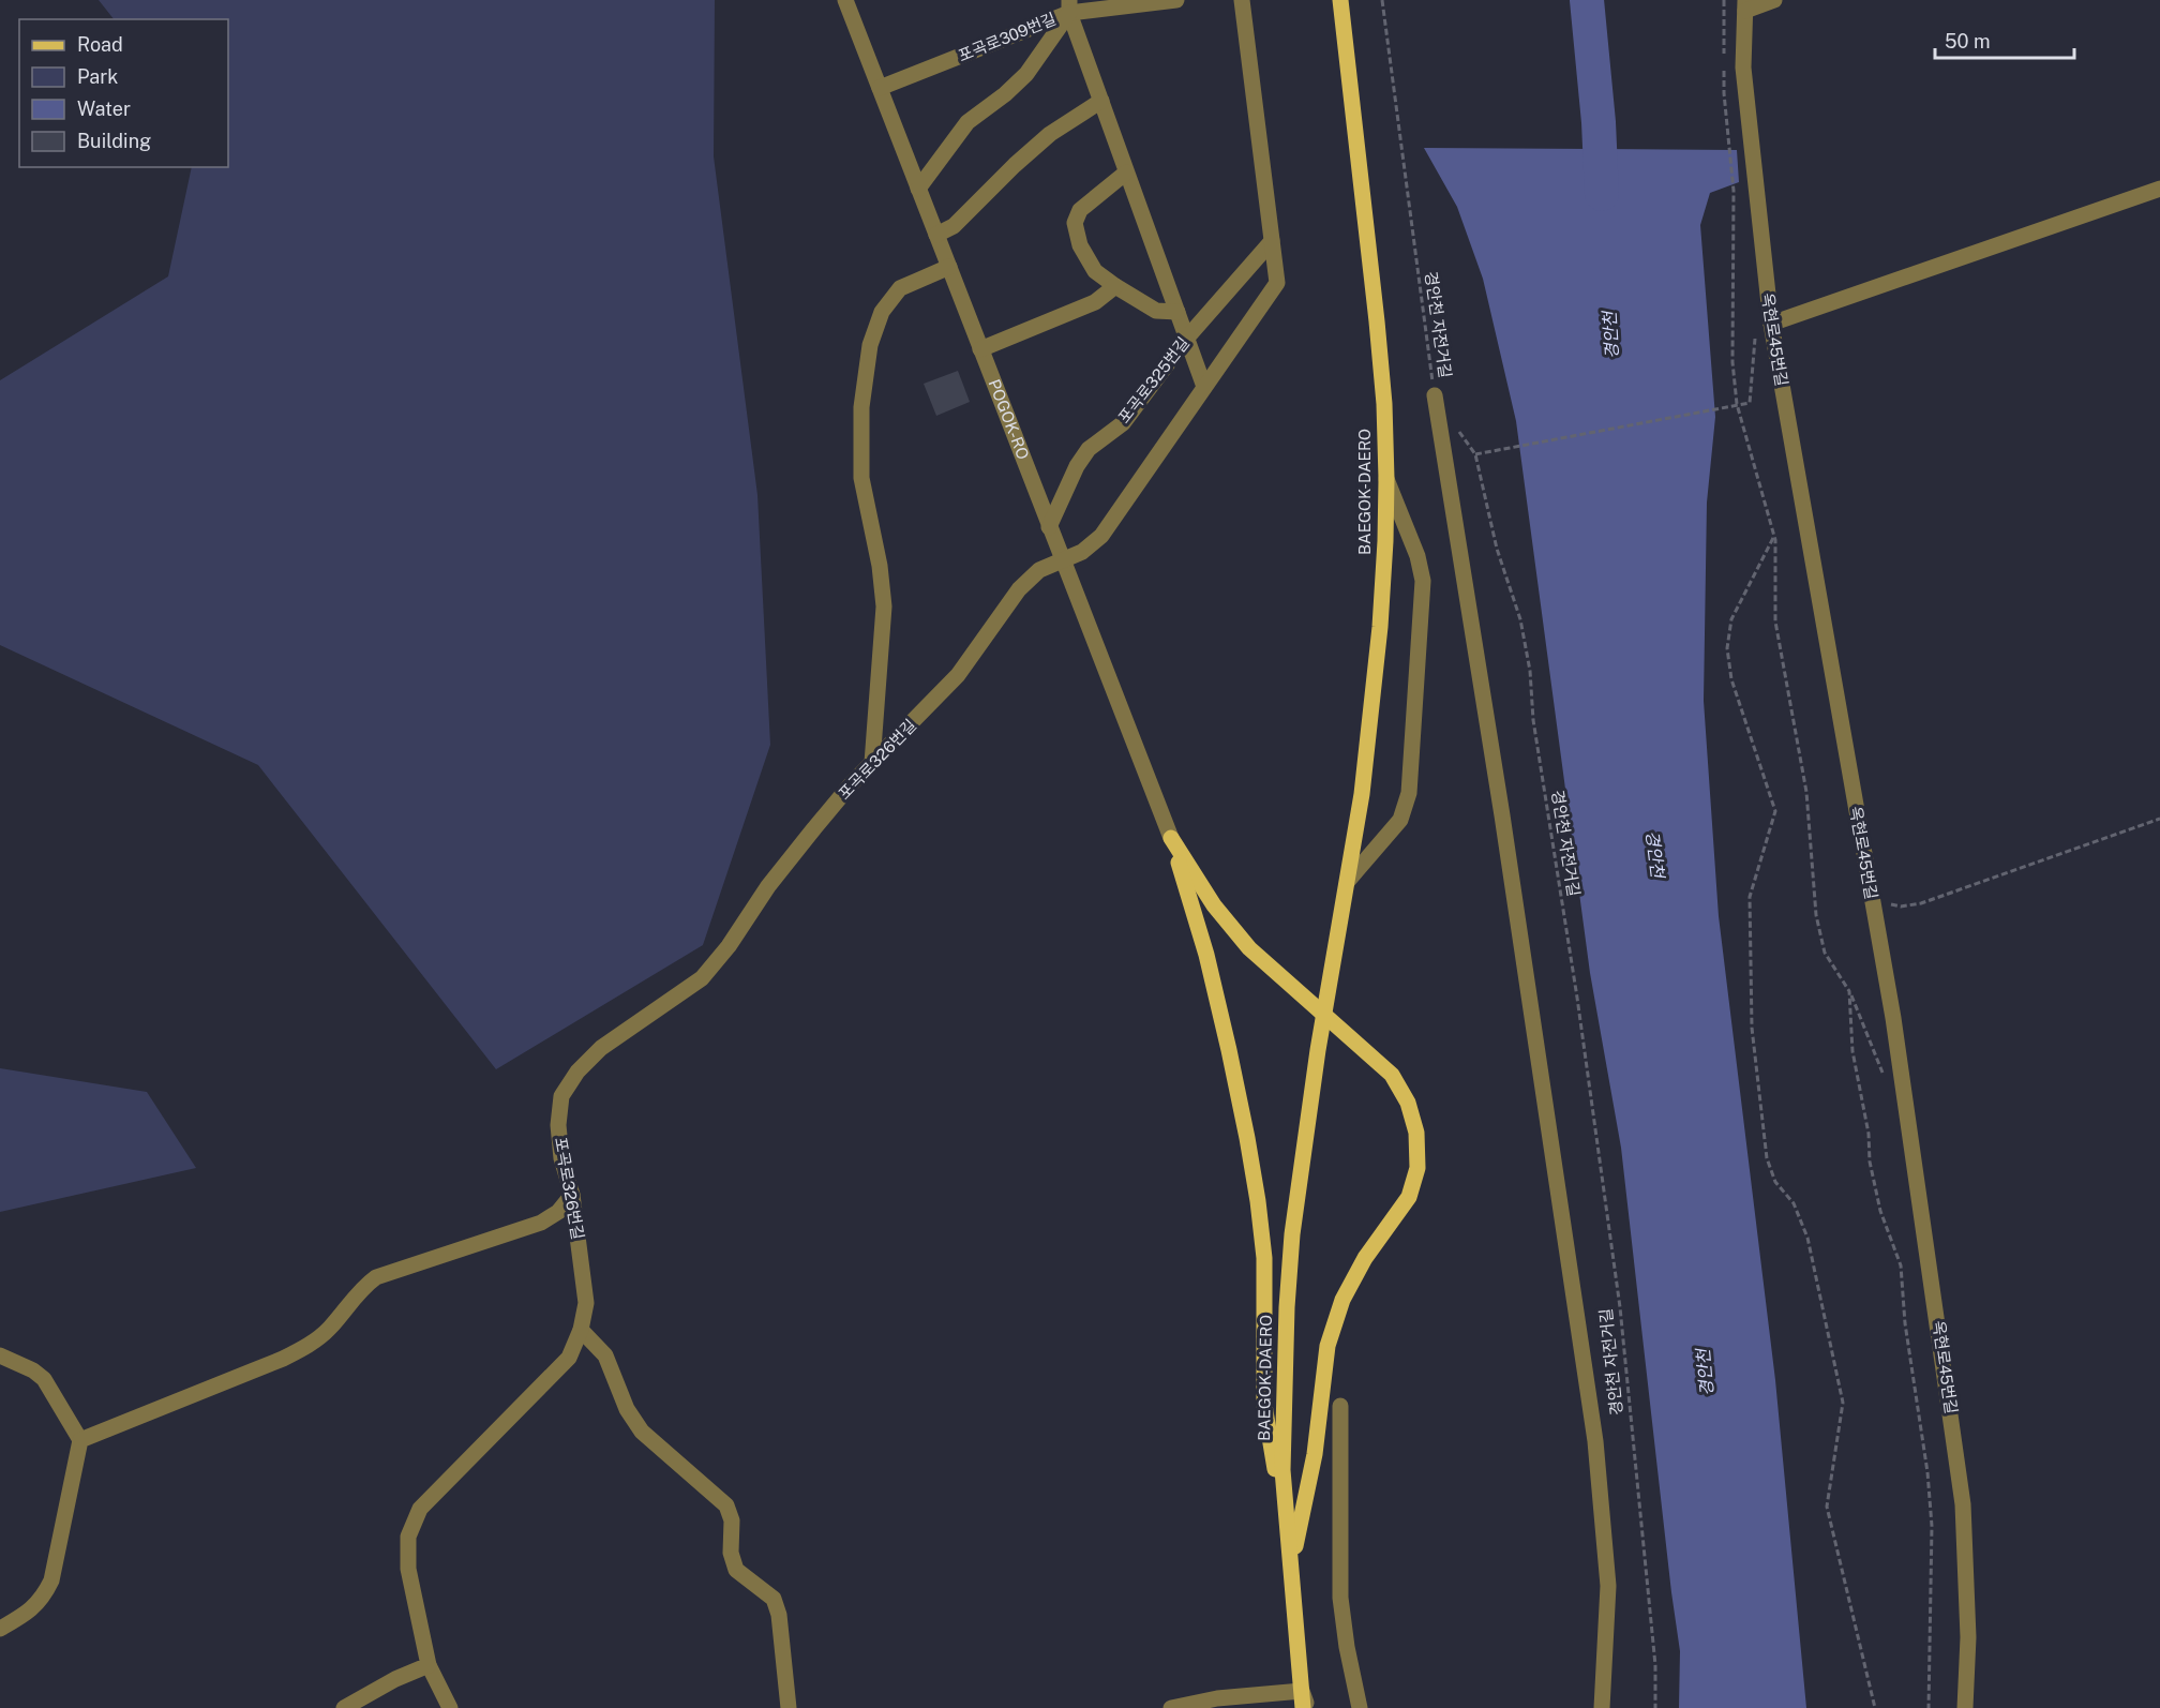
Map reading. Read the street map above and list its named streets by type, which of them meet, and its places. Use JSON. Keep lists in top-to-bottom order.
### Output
{
  "streets": {
    "main road": ["BAEGOK-DAERO"],
    "street": [
      "포곡로309번길",
      "옥현로45번길",
      "포곡로325번길",
      "POGOK-RO",
      "포곡로326번길"
    ],
    "path": ["경안천 자전거길"]
  },
  "crossings": [
    ["포곡로309번길", "POGOK-RO"],
    ["포곡로325번길", "POGOK-RO"],
    ["포곡로325번길", "포곡로326번길"],
    ["POGOK-RO", "포곡로326번길"]
  ],
  "water": ["경안천"],
  "legend": [
    "Road",
    "Park",
    "Water",
    "Building"
  ],
  "scale_bar": "50 m"
}
